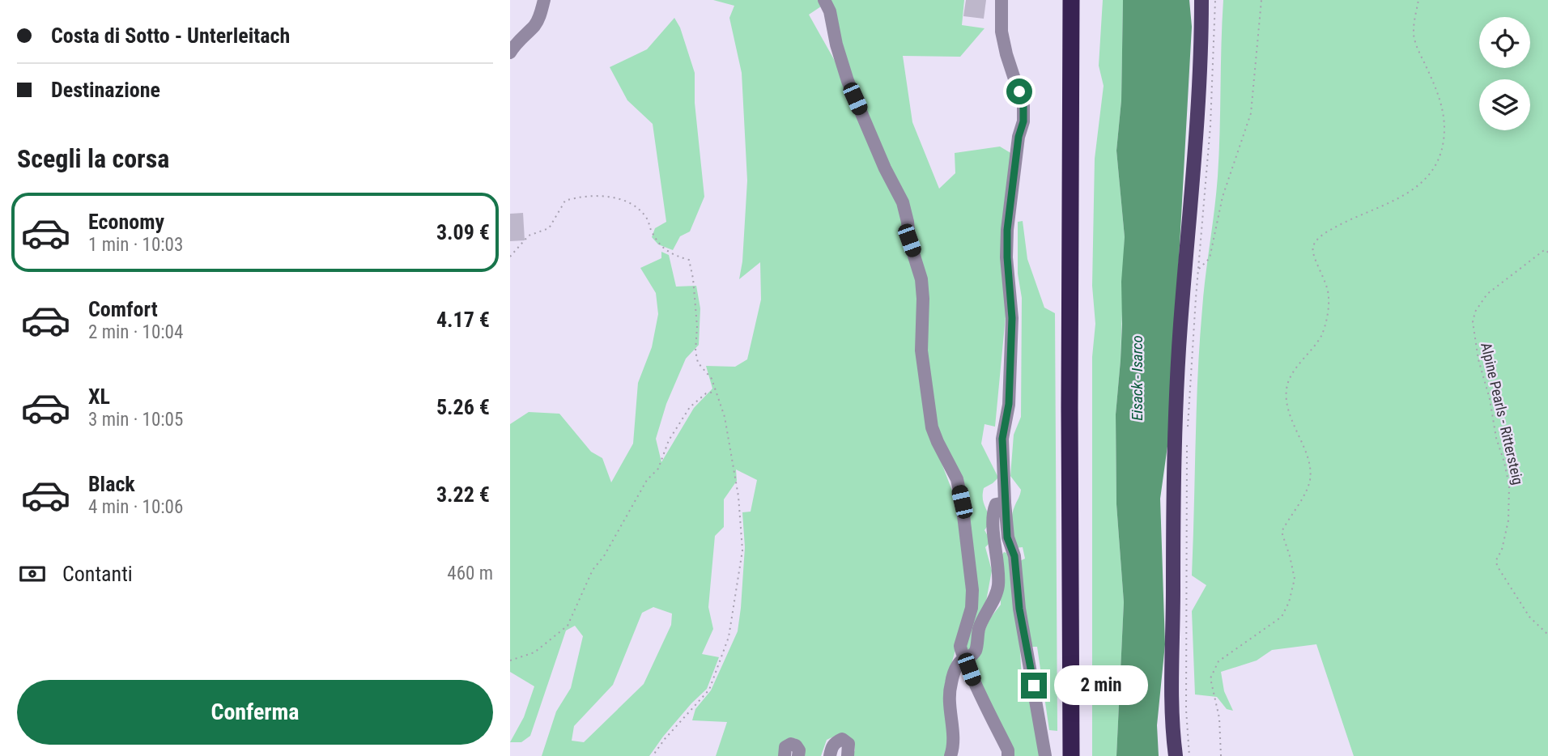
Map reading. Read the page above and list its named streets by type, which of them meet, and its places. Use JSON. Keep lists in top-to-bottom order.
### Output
{
  "streets": {
    "path": ["Alpine Pearls - Rittersteig"]
  },
  "water": ["Eisack - Isarco"],
  "page": {
    "banner": ["Costa di Sotto - Unterleitach", "Destinazione"],
    "heading": "Scegli la corsa",
    "list": [
      {
        "name": "Economy",
        "note": "1 min · 10:03",
        "value": "3.09 €"
      },
      {
        "name": "Comfort",
        "note": "2 min · 10:04",
        "value": "4.17 €"
      },
      {
        "name": "XL",
        "note": "3 min · 10:05",
        "value": "5.26 €"
      },
      {
        "name": "Black",
        "note": "4 min · 10:06",
        "value": "3.22 €"
      }
    ],
    "pay": ["Contanti", "460 m"],
    "bubble": "2 min",
    "buttons": "Conferma"
  }
}
